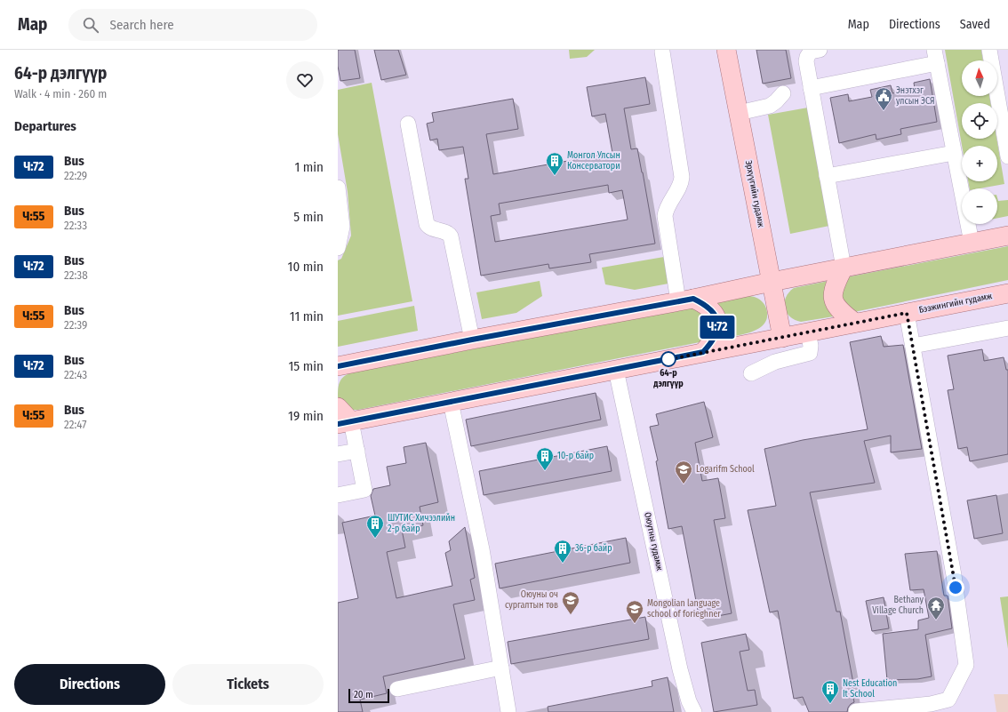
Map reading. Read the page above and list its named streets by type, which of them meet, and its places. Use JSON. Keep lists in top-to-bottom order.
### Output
{
  "streets": {
    "main road": ["Эрхүүгийн гудамж", "Бээжингийн гудамж"],
    "street": ["Оюутны гудамж"]
  },
  "crossings": [
    ["Эрхүүгийн гудамж", "Бээжингийн гудамж"],
    ["Бээжингийн гудамж", "Оюутны гудамж"]
  ],
  "places": {
    "public building": ["Энэтхэг улсын ЭСЯ"],
    "building": [
      "Монгол Улсын Консерватори",
      "10-р байр",
      "ШУТИС Хичээлийн 2-р байр",
      "36-р байр",
      "Nest Education It School"
    ],
    "other": ["64-р дэлгүүр"],
    "school or university": ["Logarifm School", "Оюуны оч сургалтын төв", "Mongolian language school of forieghner"],
    "temple": ["Bethany Village Church"]
  },
  "lines": ["bus line Ч:72"],
  "scale_bar": "20 m",
  "north": "top",
  "page": {
    "header": "Map",
    "search": "Search here",
    "nav": ["Map", "Directions", "Saved"],
    "heading": [
      ["64-р дэлгүүр", "Walk · 4 min · 260 m"],
      "Departures"
    ],
    "on_map": "Ч:72",
    "map_buttons": ["+", "−"],
    "list": [
      {
        "mark": "Ч:72",
        "name": "Bus",
        "note": "22:29",
        "value": "1 min"
      },
      {
        "mark": "Ч:55",
        "name": "Bus",
        "note": "22:33",
        "value": "5 min"
      },
      {
        "mark": "Ч:72",
        "name": "Bus",
        "note": "22:38",
        "value": "10 min"
      },
      {
        "mark": "Ч:55",
        "name": "Bus",
        "note": "22:39",
        "value": "11 min"
      },
      {
        "mark": "Ч:72",
        "name": "Bus",
        "note": "22:43",
        "value": "15 min"
      },
      {
        "mark": "Ч:55",
        "name": "Bus",
        "note": "22:47",
        "value": "19 min"
      }
    ],
    "buttons": ["Directions", "Tickets"],
    "scale": "20 m"
  }
}
